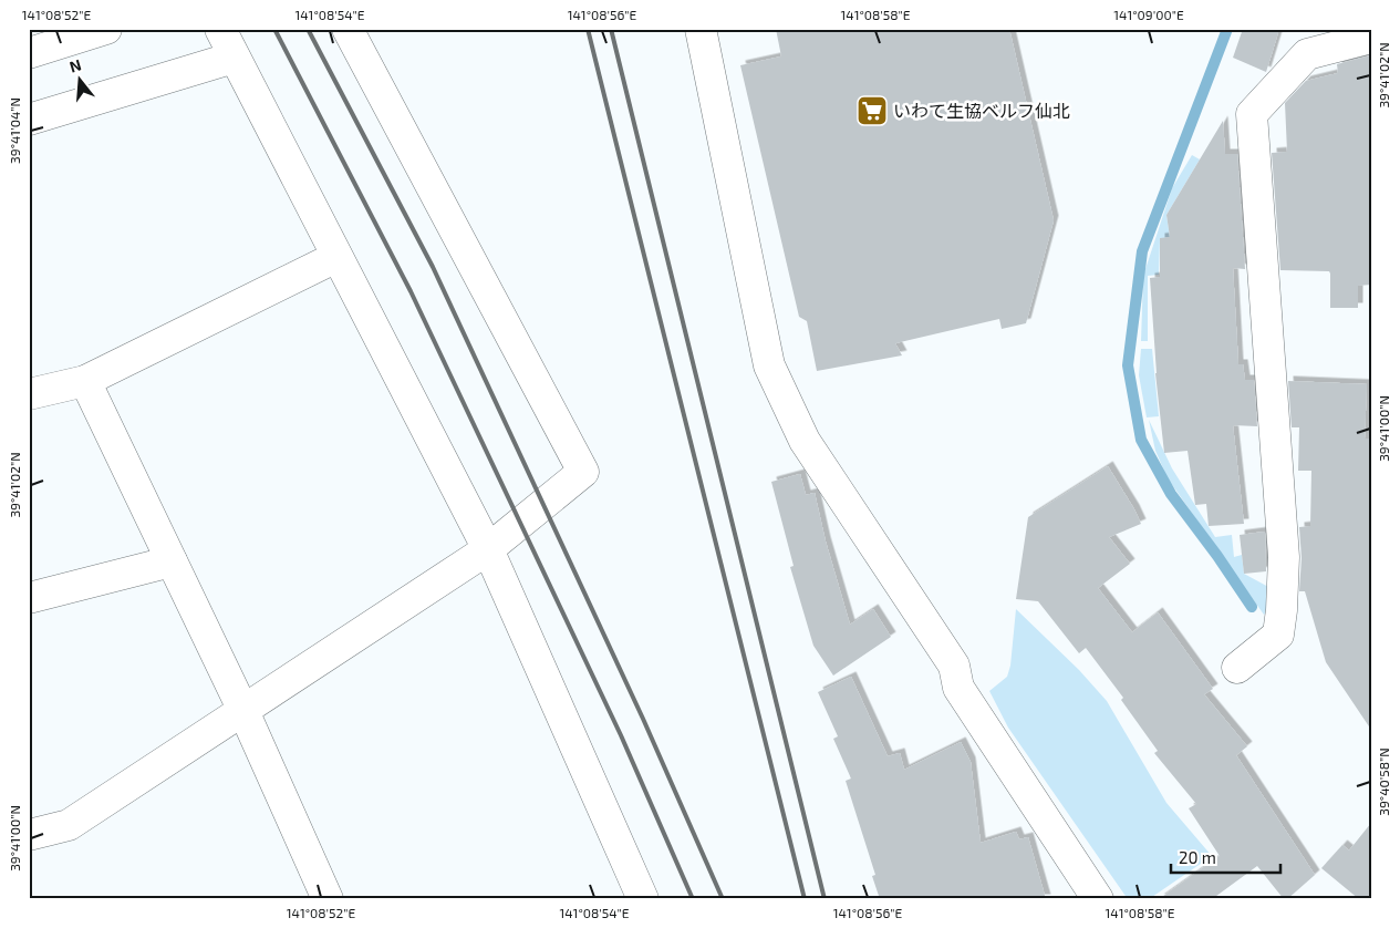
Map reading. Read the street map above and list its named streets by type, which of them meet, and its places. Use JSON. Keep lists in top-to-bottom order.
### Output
{
  "places": {
    "supermarket": ["いわて生協ベルフ仙北"]
  },
  "scale_bar": "20 m",
  "north": "top",
  "coordinates": [
    "141°08'52\"E",
    "141°08'54\"E",
    "141°08'56\"E",
    "141°08'58\"E",
    "141°09'00\"E",
    "39°41'02\"N",
    "39°41'04\"N",
    "39°41'00\"N",
    "39°40'58\"N"
  ]
}
